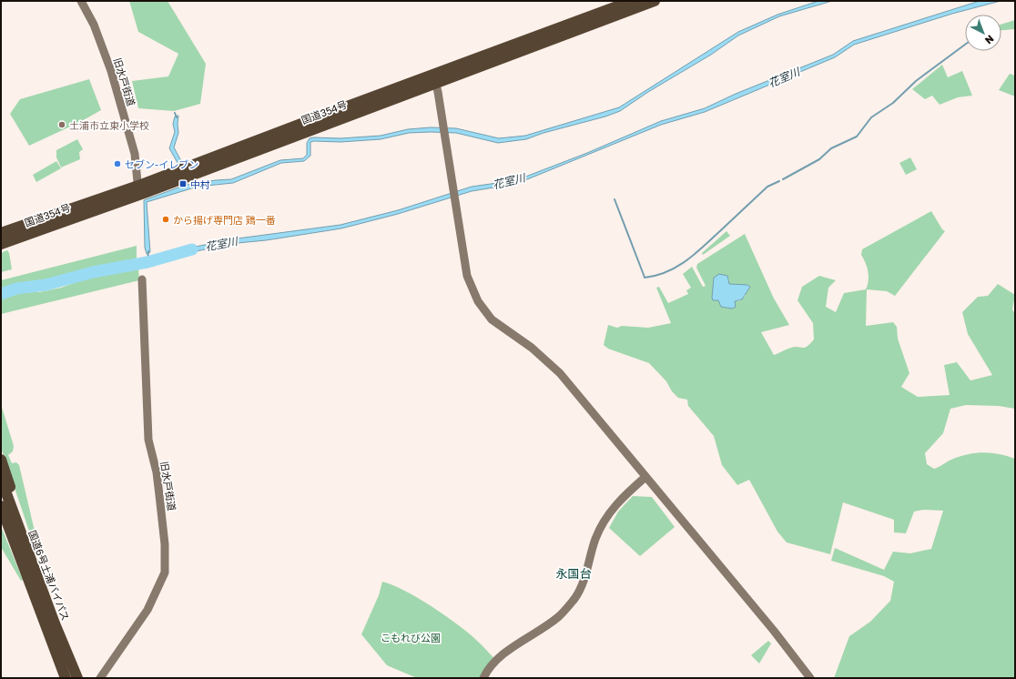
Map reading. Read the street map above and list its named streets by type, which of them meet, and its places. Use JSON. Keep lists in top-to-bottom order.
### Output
{
  "streets": {
    "highway": ["国道354号", "国道6号土浦バイパス"],
    "street": ["旧水戸街道"]
  },
  "crossings": [
    ["旧水戸街道", "国道354号"]
  ],
  "districts": ["永国台"],
  "water": ["花室川"],
  "parks": ["こもれび公園"],
  "places": {
    "other": ["土浦市立東小学校", "セブン-イレブン", "から揚げ専門店 鶏一番"],
    "transit": ["中村"]
  },
  "north": "bottom right"
}
